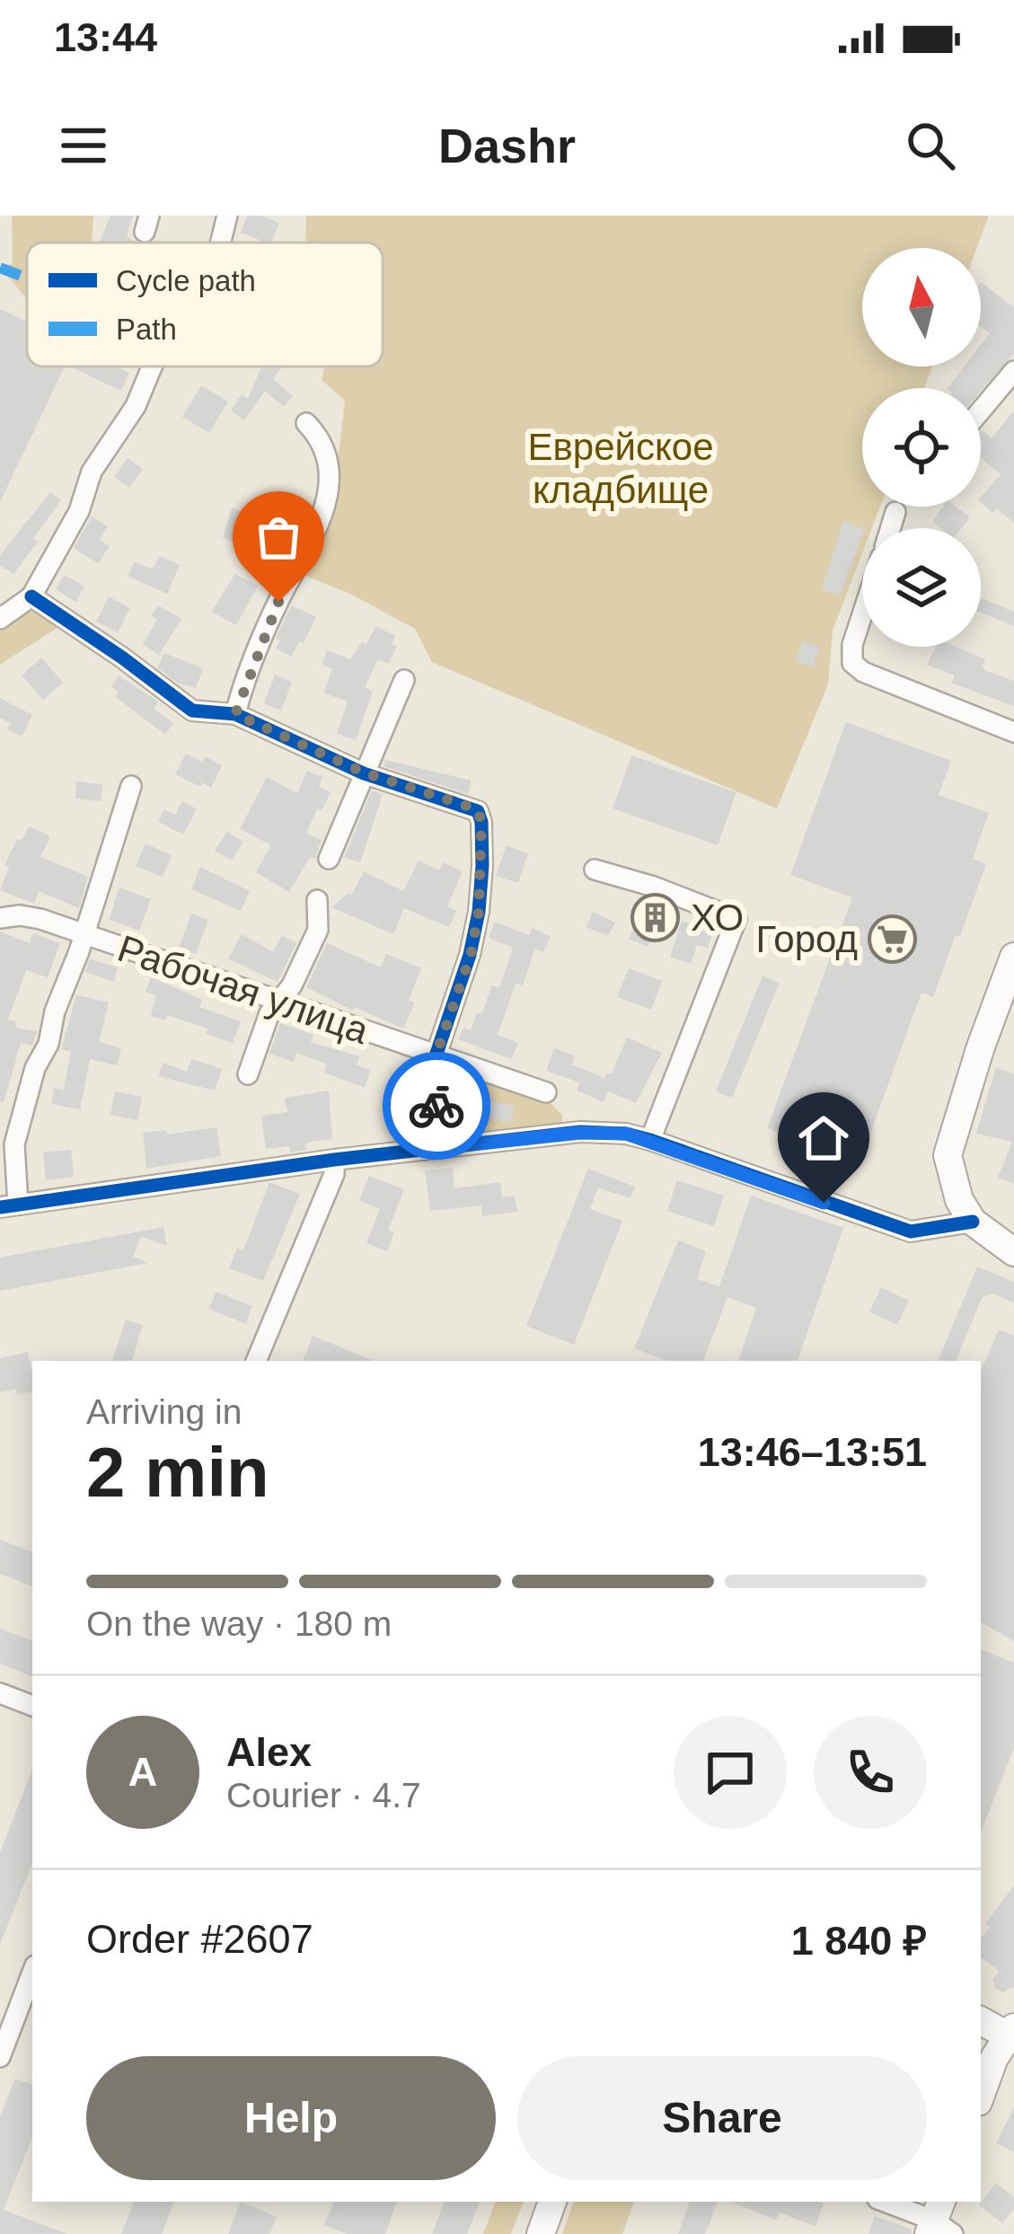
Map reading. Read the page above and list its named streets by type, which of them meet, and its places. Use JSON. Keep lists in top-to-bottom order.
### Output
{
  "streets": {
    "street": ["Рабочая улица"]
  },
  "parks": ["Еврейское кладбище"],
  "places": {
    "building": ["ХО"],
    "supermarket": ["Город"]
  },
  "legend": ["Cycle path", "Path"],
  "north": "top",
  "page": {
    "status": "13:44",
    "header": "Dashr",
    "heading": ["2 min", "Arriving in", "13:46–13:51"],
    "panel": [
      "Alex",
      "Courier · 4.7",
      "Order #2607",
      "1 840 ₽"
    ],
    "bar": "On the way · 180 m",
    "round": "A",
    "buttons": ["Help", "Share"]
  }
}
